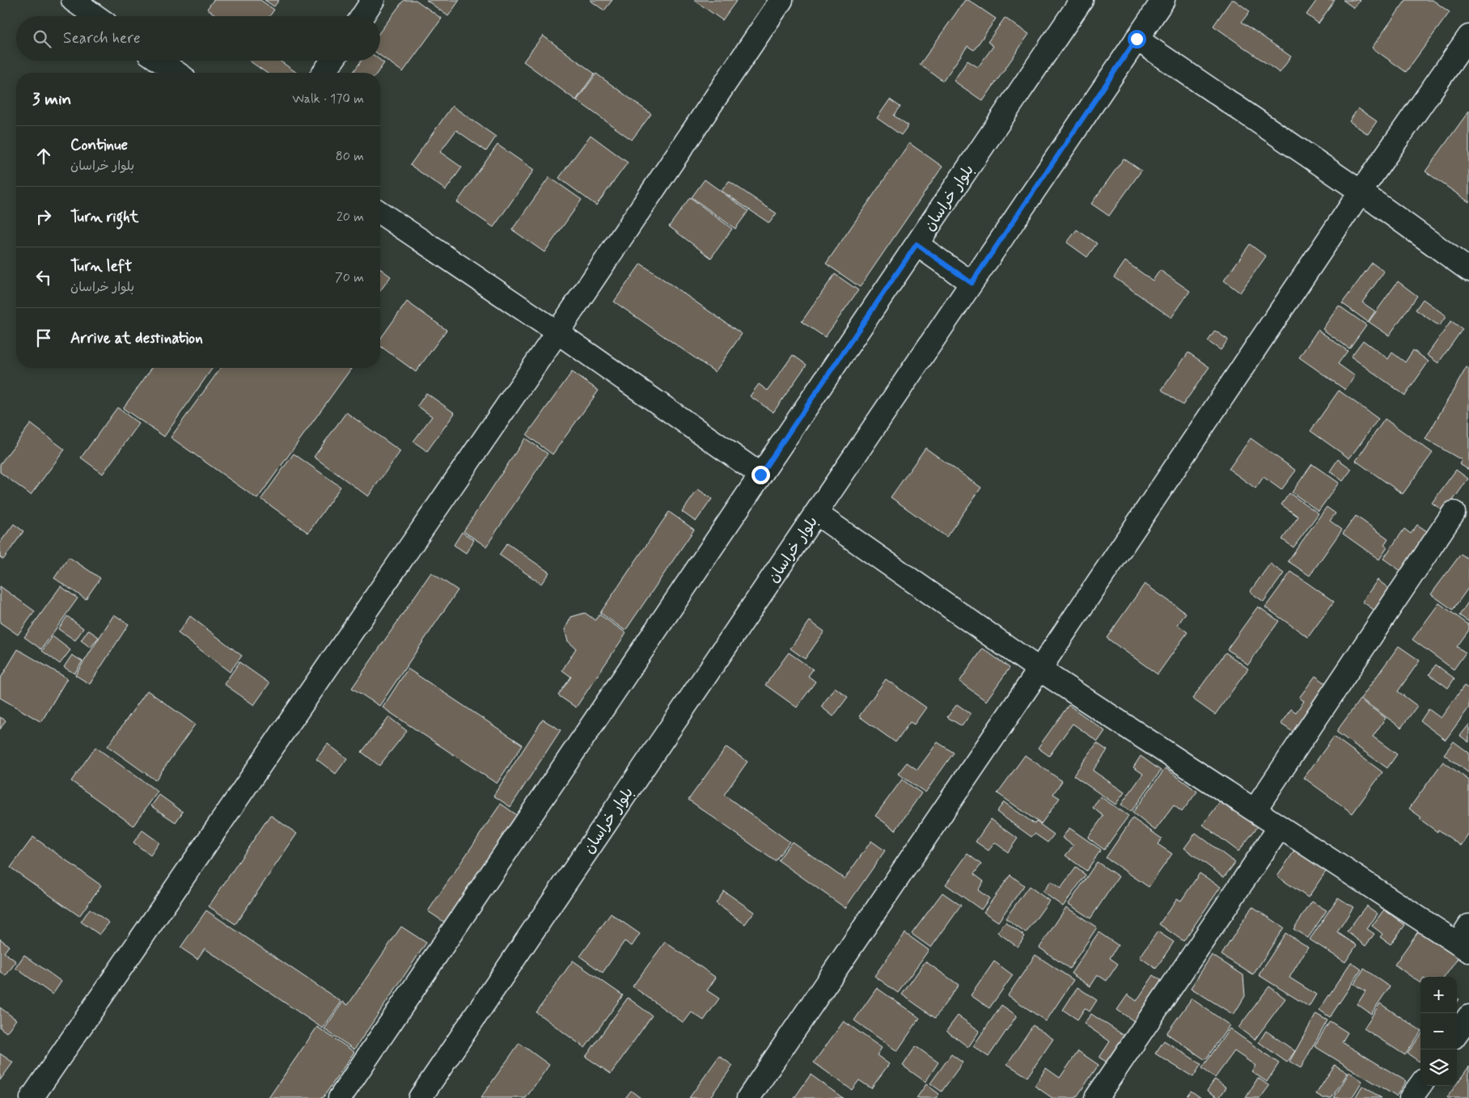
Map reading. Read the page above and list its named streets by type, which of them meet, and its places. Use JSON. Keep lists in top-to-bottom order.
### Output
{
  "streets": {
    "street": ["بلوار خراسان"]
  },
  "page": {
    "search": "Search here",
    "heading": ["3 min", "Walk · 170 m"],
    "list": [
      ["Continue", "بلوار خراسان", "80 m"],
      ["Turn right", "20 m"],
      ["Turn left", "بلوار خراسان", "70 m"],
      "Arrive at destination"
    ],
    "map_buttons": ["+", "−"]
  }
}
